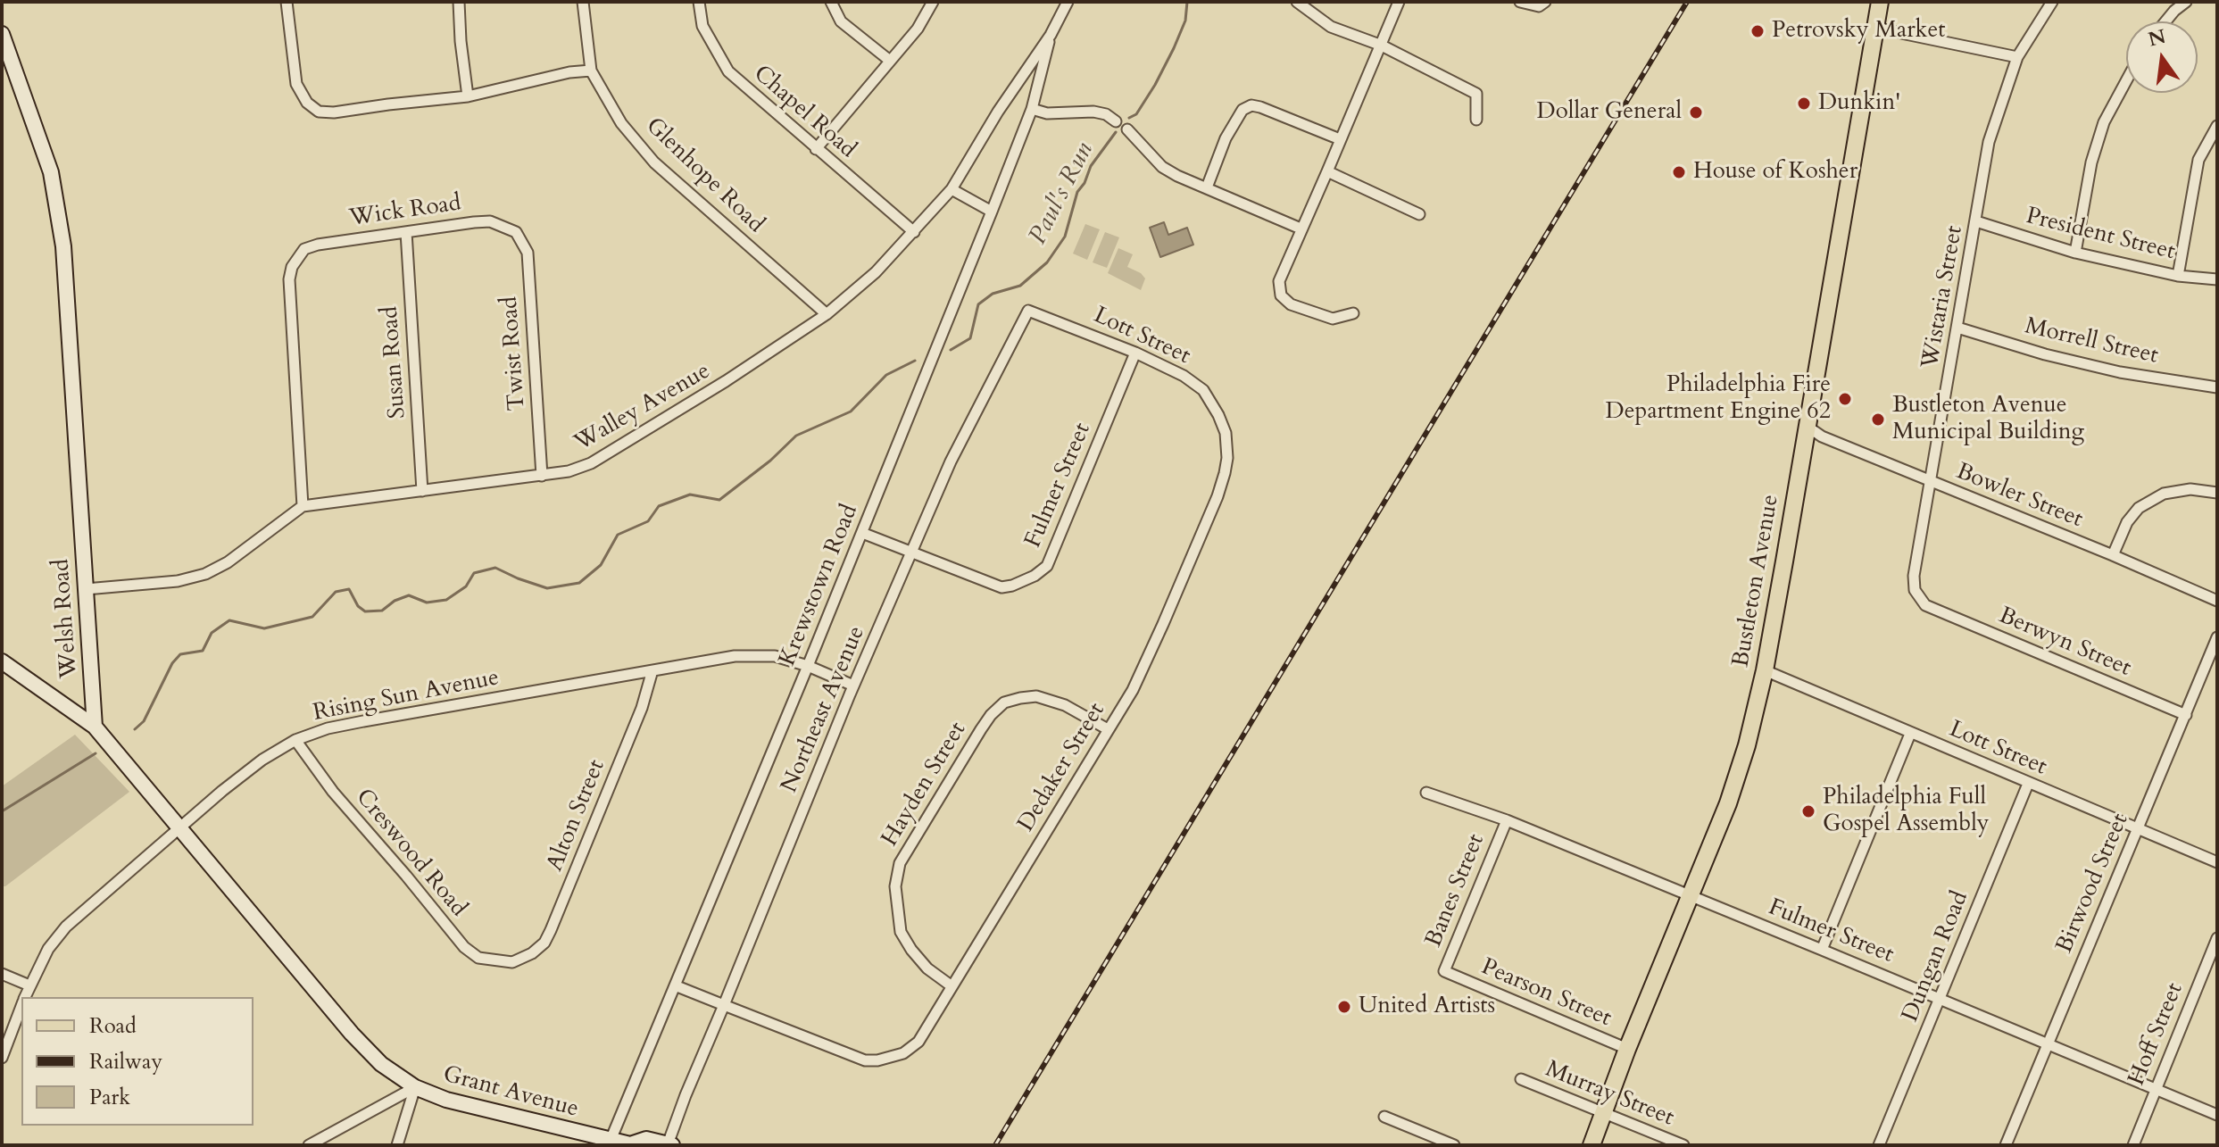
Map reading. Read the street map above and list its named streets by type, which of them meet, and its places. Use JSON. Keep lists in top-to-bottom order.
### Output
{
  "streets": {
    "main road": ["Bustleton Avenue", "Welsh Road", "Grant Avenue"],
    "street": [
      "Chapel Road",
      "Glenhope Road",
      "Wick Road",
      "President Street",
      "Wistaria Street",
      "Lott Street",
      "Morrell Street",
      "Twist Road",
      "Susan Road",
      "Walley Avenue",
      "Fulmer Street",
      "Bowler Street",
      "Krewstown Road",
      "Berwyn Street",
      "Rising Sun Avenue",
      "Northeast Avenue",
      "Dedaker Street",
      "Hayden Street",
      "Alton Street",
      "Creswood Road",
      "Birwood Street",
      "Banes Street",
      "Dungan Road",
      "Pearson Street",
      "Hoff Street",
      "Murray Street"
    ]
  },
  "crossings": [
    ["Chapel Road", "Walley Avenue"],
    ["Glenhope Road", "Walley Avenue"],
    ["Wick Road", "Twist Road"],
    ["Wick Road", "Susan Road"],
    ["Wick Road", "Walley Avenue"],
    ["President Street", "Wistaria Street"],
    ["Wistaria Street", "Morrell Street"],
    ["Wistaria Street", "Bowler Street"],
    ["Wistaria Street", "Berwyn Street"],
    ["Lott Street", "Fulmer Street"],
    ["Lott Street", "Bustleton Avenue"],
    ["Lott Street", "Northeast Avenue"],
    ["Lott Street", "Dedaker Street"],
    ["Lott Street", "Birwood Street"],
    ["Lott Street", "Dungan Road"],
    ["Twist Road", "Walley Avenue"],
    ["Susan Road", "Walley Avenue"],
    ["Walley Avenue", "Krewstown Road"],
    ["Walley Avenue", "Welsh Road"],
    ["Fulmer Street", "Bustleton Avenue"],
    ["Fulmer Street", "Krewstown Road"],
    ["Fulmer Street", "Northeast Avenue"],
    ["Fulmer Street", "Birwood Street"],
    ["Fulmer Street", "Banes Street"],
    ["Fulmer Street", "Dungan Road"],
    ["Fulmer Street", "Hoff Street"],
    ["Bowler Street", "Bustleton Avenue"],
    ["Bustleton Avenue", "Pearson Street"],
    ["Bustleton Avenue", "Murray Street"],
    ["Krewstown Road", "Rising Sun Avenue"],
    ["Krewstown Road", "Grant Avenue"],
    ["Berwyn Street", "Birwood Street"],
    ["Rising Sun Avenue", "Northeast Avenue"],
    ["Rising Sun Avenue", "Alton Street"],
    ["Rising Sun Avenue", "Creswood Road"],
    ["Northeast Avenue", "Dedaker Street"],
    ["Northeast Avenue", "Grant Avenue"],
    ["Dedaker Street", "Hayden Street"],
    ["Alton Street", "Creswood Road"],
    ["Banes Street", "Pearson Street"]
  ],
  "water": ["Paul's Run"],
  "places": [
    "Petrovsky Market",
    "Dunkin'",
    "Dollar General",
    "House of Kosher",
    "Philadelphia Fire Department Engine 62",
    "Bustleton Avenue Municipal Building",
    "Philadelphia Full Gospel Assembly",
    "United Artists"
  ],
  "legend": ["Road", "Railway", "Park"],
  "north": "top"
}
